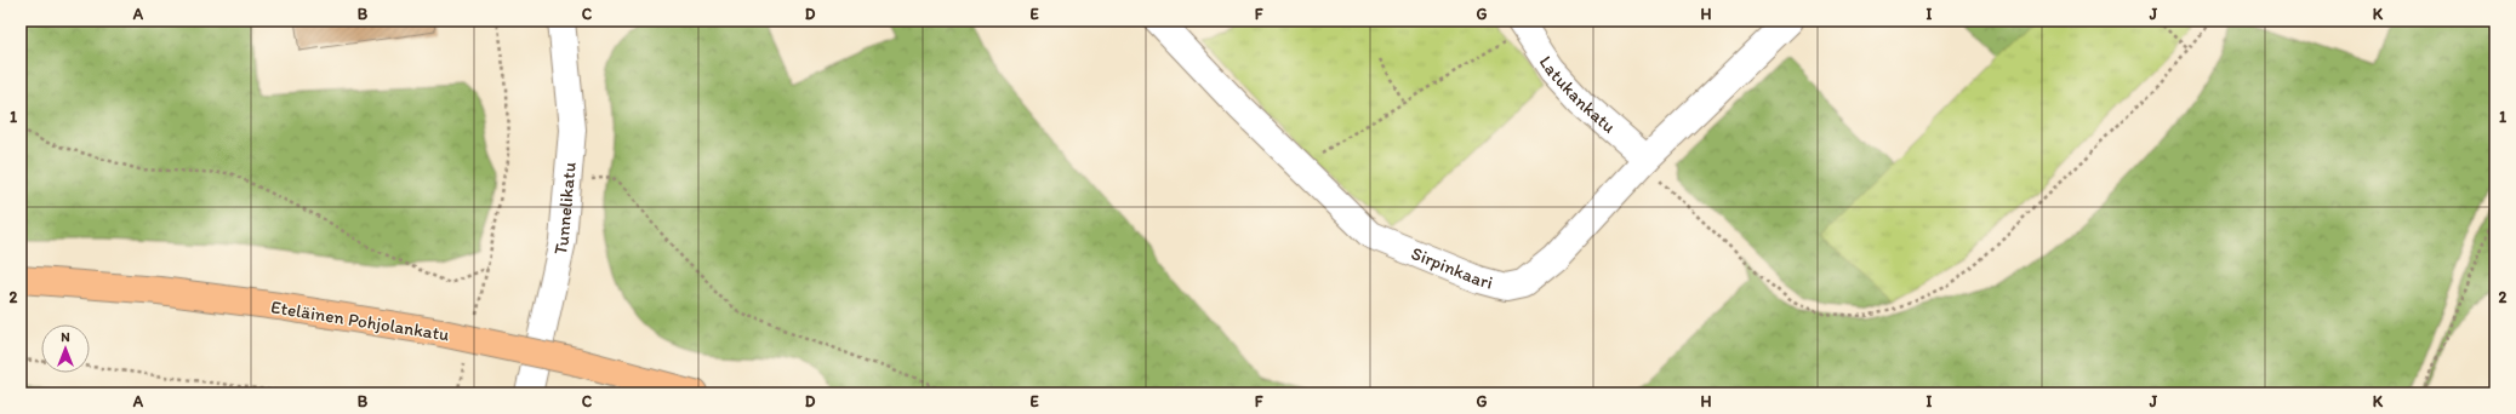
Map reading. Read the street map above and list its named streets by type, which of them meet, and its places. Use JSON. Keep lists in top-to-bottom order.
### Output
{
  "streets": {
    "main road": ["Eteläinen Pohjolankatu"],
    "street": ["Latukankatu", "Tunnelikatu", "Sirpinkaari"]
  },
  "crossings": [
    ["Latukankatu", "Sirpinkaari"]
  ],
  "north": "top",
  "grid": {
    "columns": [
      "A",
      "B",
      "C",
      "D",
      "E",
      "F",
      "G",
      "H",
      "I",
      "J",
      "K"
    ],
    "rows": ["1", "2"]
  }
}
